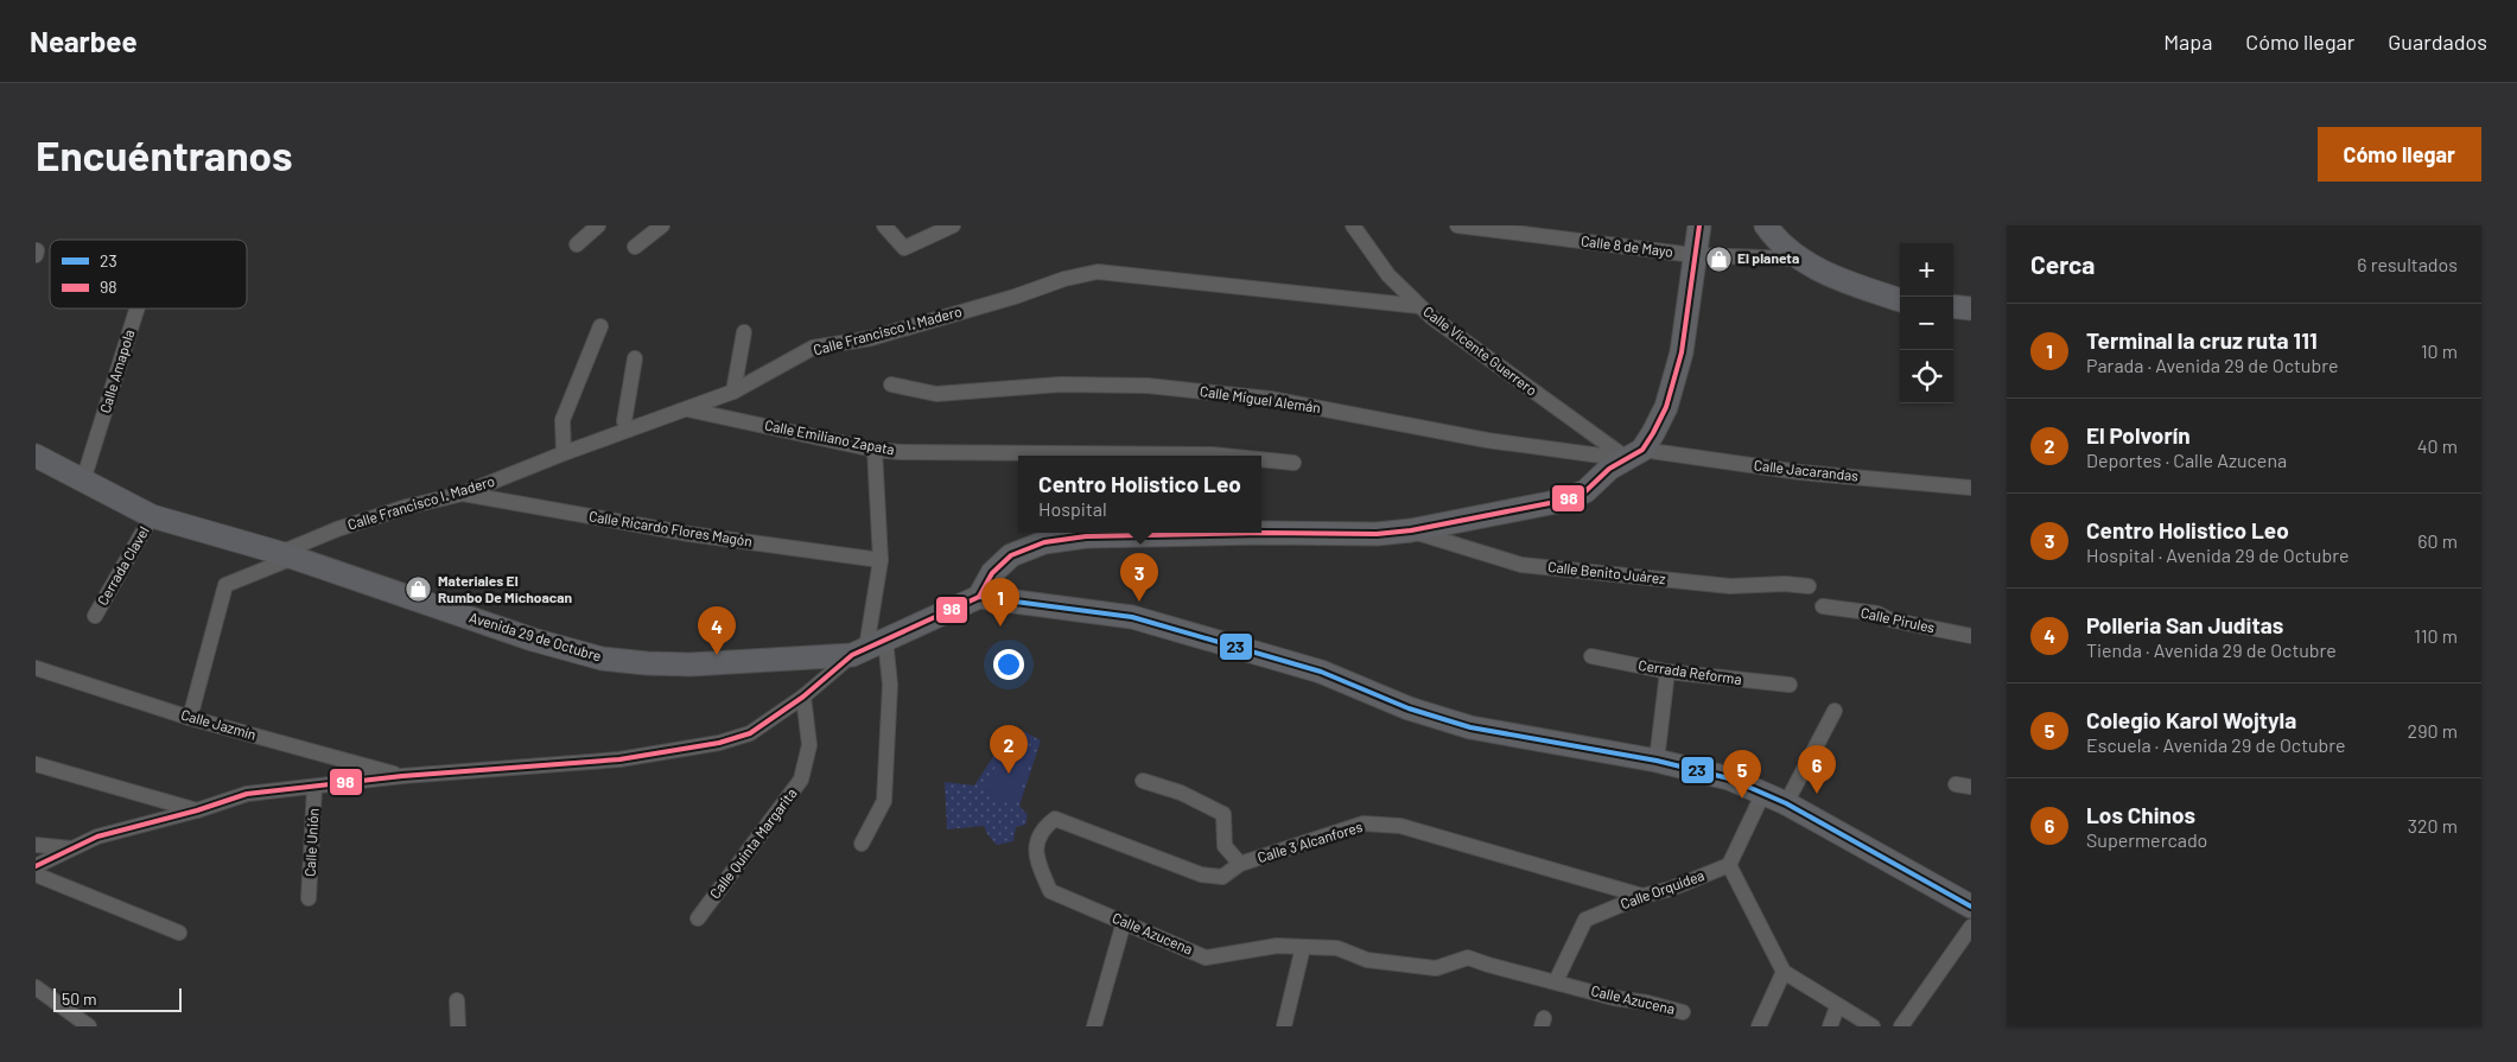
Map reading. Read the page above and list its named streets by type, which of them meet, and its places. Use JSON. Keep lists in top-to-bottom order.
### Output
{
  "streets": {
    "street": [
      "Calle 8 de Mayo",
      "Calle Francisco I. Madero",
      "Calle Vicente Guerrero",
      "Calle Amapola",
      "Calle Miguel Alemán",
      "Calle Emiliano Zapata",
      "Calle Jacarandas",
      "Calle Ricardo Flores Magón",
      "Cerrada Clavel",
      "Calle Benito Juárez",
      "Calle Pirules",
      "Avenida 29 de Octubre",
      "Cerrada Reforma",
      "Calle Jazmín",
      "Calle Unión",
      "Calle 3 Alcanfores",
      "Calle Quinta Margarita",
      "Calle Orquídea",
      "Calle Azucena"
    ]
  },
  "crossings": [
    ["Calle Francisco I. Madero", "Calle Vicente Guerrero"],
    ["Calle Francisco I. Madero", "Calle Emiliano Zapata"],
    ["Calle Francisco I. Madero", "Calle Ricardo Flores Magón"],
    ["Calle Francisco I. Madero", "Avenida 29 de Octubre"],
    ["Calle Francisco I. Madero", "Calle Jazmín"],
    ["Calle Vicente Guerrero", "Calle Miguel Alemán"],
    ["Calle Vicente Guerrero", "Calle Jacarandas"],
    ["Calle Amapola", "Avenida 29 de Octubre"],
    ["Calle Miguel Alemán", "Calle Jacarandas"],
    ["Cerrada Clavel", "Avenida 29 de Octubre"],
    ["Calle 3 Alcanfores", "Calle Orquídea"],
    ["Calle 3 Alcanfores", "Calle Azucena"],
    ["Calle Orquídea", "Calle Azucena"]
  ],
  "places": {
    "shop": ["El planeta", "Materiales El Rumbo De Michoacan"]
  },
  "lines": ["transit line 98", "transit line 23"],
  "legend": ["23", "98"],
  "scale_bar": "50 m",
  "page": {
    "header": "Nearbee",
    "nav": ["Mapa", "Cómo llegar", "Guardados"],
    "buttons": "Cómo llegar",
    "title": "Encuéntranos",
    "heading": ["Cerca", "6 resultados"],
    "map_buttons": ["+", "−"],
    "list": [
      {
        "mark": "1",
        "name": "Terminal la cruz ruta 111",
        "note": "Parada · Avenida 29 de Octubre",
        "value": "10 m"
      },
      {
        "mark": "2",
        "name": "El Polvorín",
        "note": "Deportes · Calle Azucena",
        "value": "40 m"
      },
      {
        "mark": "3",
        "name": "Centro Holistico Leo",
        "note": "Hospital · Avenida 29 de Octubre",
        "value": "60 m"
      },
      {
        "mark": "4",
        "name": "Polleria San Juditas",
        "note": "Tienda · Avenida 29 de Octubre",
        "value": "110 m"
      },
      {
        "mark": "5",
        "name": "Colegio Karol Wojtyla",
        "note": "Escuela · Avenida 29 de Octubre",
        "value": "290 m"
      },
      {
        "mark": "6",
        "name": "Los Chinos",
        "note": "Supermercado",
        "value": "320 m"
      }
    ],
    "popup": ["Centro Holistico Leo", "Hospital"],
    "pins": [
      "3",
      "1",
      "4",
      "2",
      "6",
      "5"
    ],
    "scale": "50 m"
  }
}
